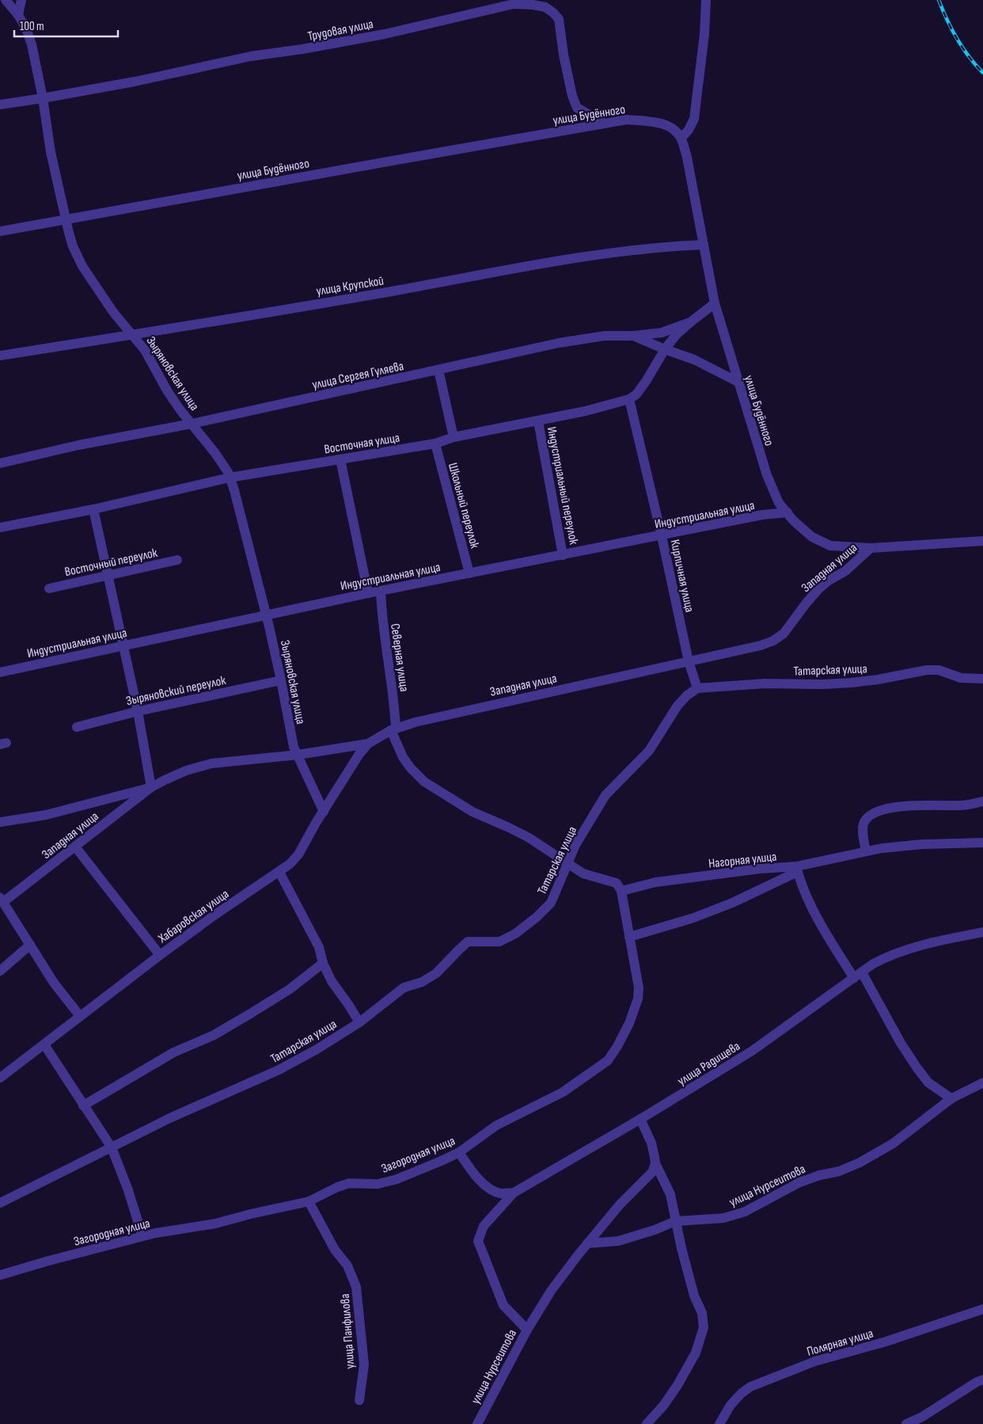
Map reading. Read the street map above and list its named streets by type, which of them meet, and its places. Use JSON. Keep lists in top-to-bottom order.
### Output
{
  "streets": {
    "street": [
      "Трудовая улица",
      "улица Будённого",
      "улица Крупской",
      "Зыряновская улица",
      "улица Сергея Гуляева",
      "Восточная улица",
      "Индустриальный переулок",
      "Школьный переулок",
      "Индустриальная улица",
      "Восточный переулок",
      "Западная улица",
      "Кирпичная улица",
      "Северная улица",
      "Татарская улица",
      "Зыряновский переулок",
      "Нагорная улица",
      "Хабаровская улица",
      "улица Радищева",
      "Загородная улица",
      "улица Нурсеитова",
      "улица Панфилова",
      "Полярная улица"
    ]
  },
  "crossings": [
    ["Трудовая улица", "улица Будённого"],
    ["Трудовая улица", "Зыряновская улица"],
    ["улица Будённого", "улица Крупской"],
    ["улица Будённого", "Зыряновская улица"],
    ["улица Будённого", "улица Сергея Гуляева"],
    ["улица Будённого", "Индустриальная улица"],
    ["улица Будённого", "Западная улица"],
    ["улица Крупской", "Зыряновская улица"],
    ["Зыряновская улица", "улица Сергея Гуляева"],
    ["Зыряновская улица", "Восточная улица"],
    ["Зыряновская улица", "Индустриальная улица"],
    ["Зыряновская улица", "Западная улица"],
    ["Зыряновская улица", "Зыряновский переулок"],
    ["Зыряновская улица", "Хабаровская улица"],
    ["улица Сергея Гуляева", "Восточная улица"],
    ["Восточная улица", "Индустриальный переулок"],
    ["Восточная улица", "Школьный переулок"],
    ["Восточная улица", "Кирпичная улица"],
    ["Индустриальный переулок", "Индустриальная улица"],
    ["Школьный переулок", "Индустриальная улица"],
    ["Индустриальная улица", "Кирпичная улица"],
    ["Индустриальная улица", "Северная улица"],
    ["Западная улица", "Кирпичная улица"],
    ["Западная улица", "Северная улица"],
    ["Западная улица", "Хабаровская улица"],
    ["Кирпичная улица", "Татарская улица"],
    ["Нагорная улица", "Загородная улица"],
    ["улица Радищева", "улица Нурсеитова"],
    ["Загородная улица", "улица Панфилова"]
  ],
  "scale_bar": "100 m"
}
